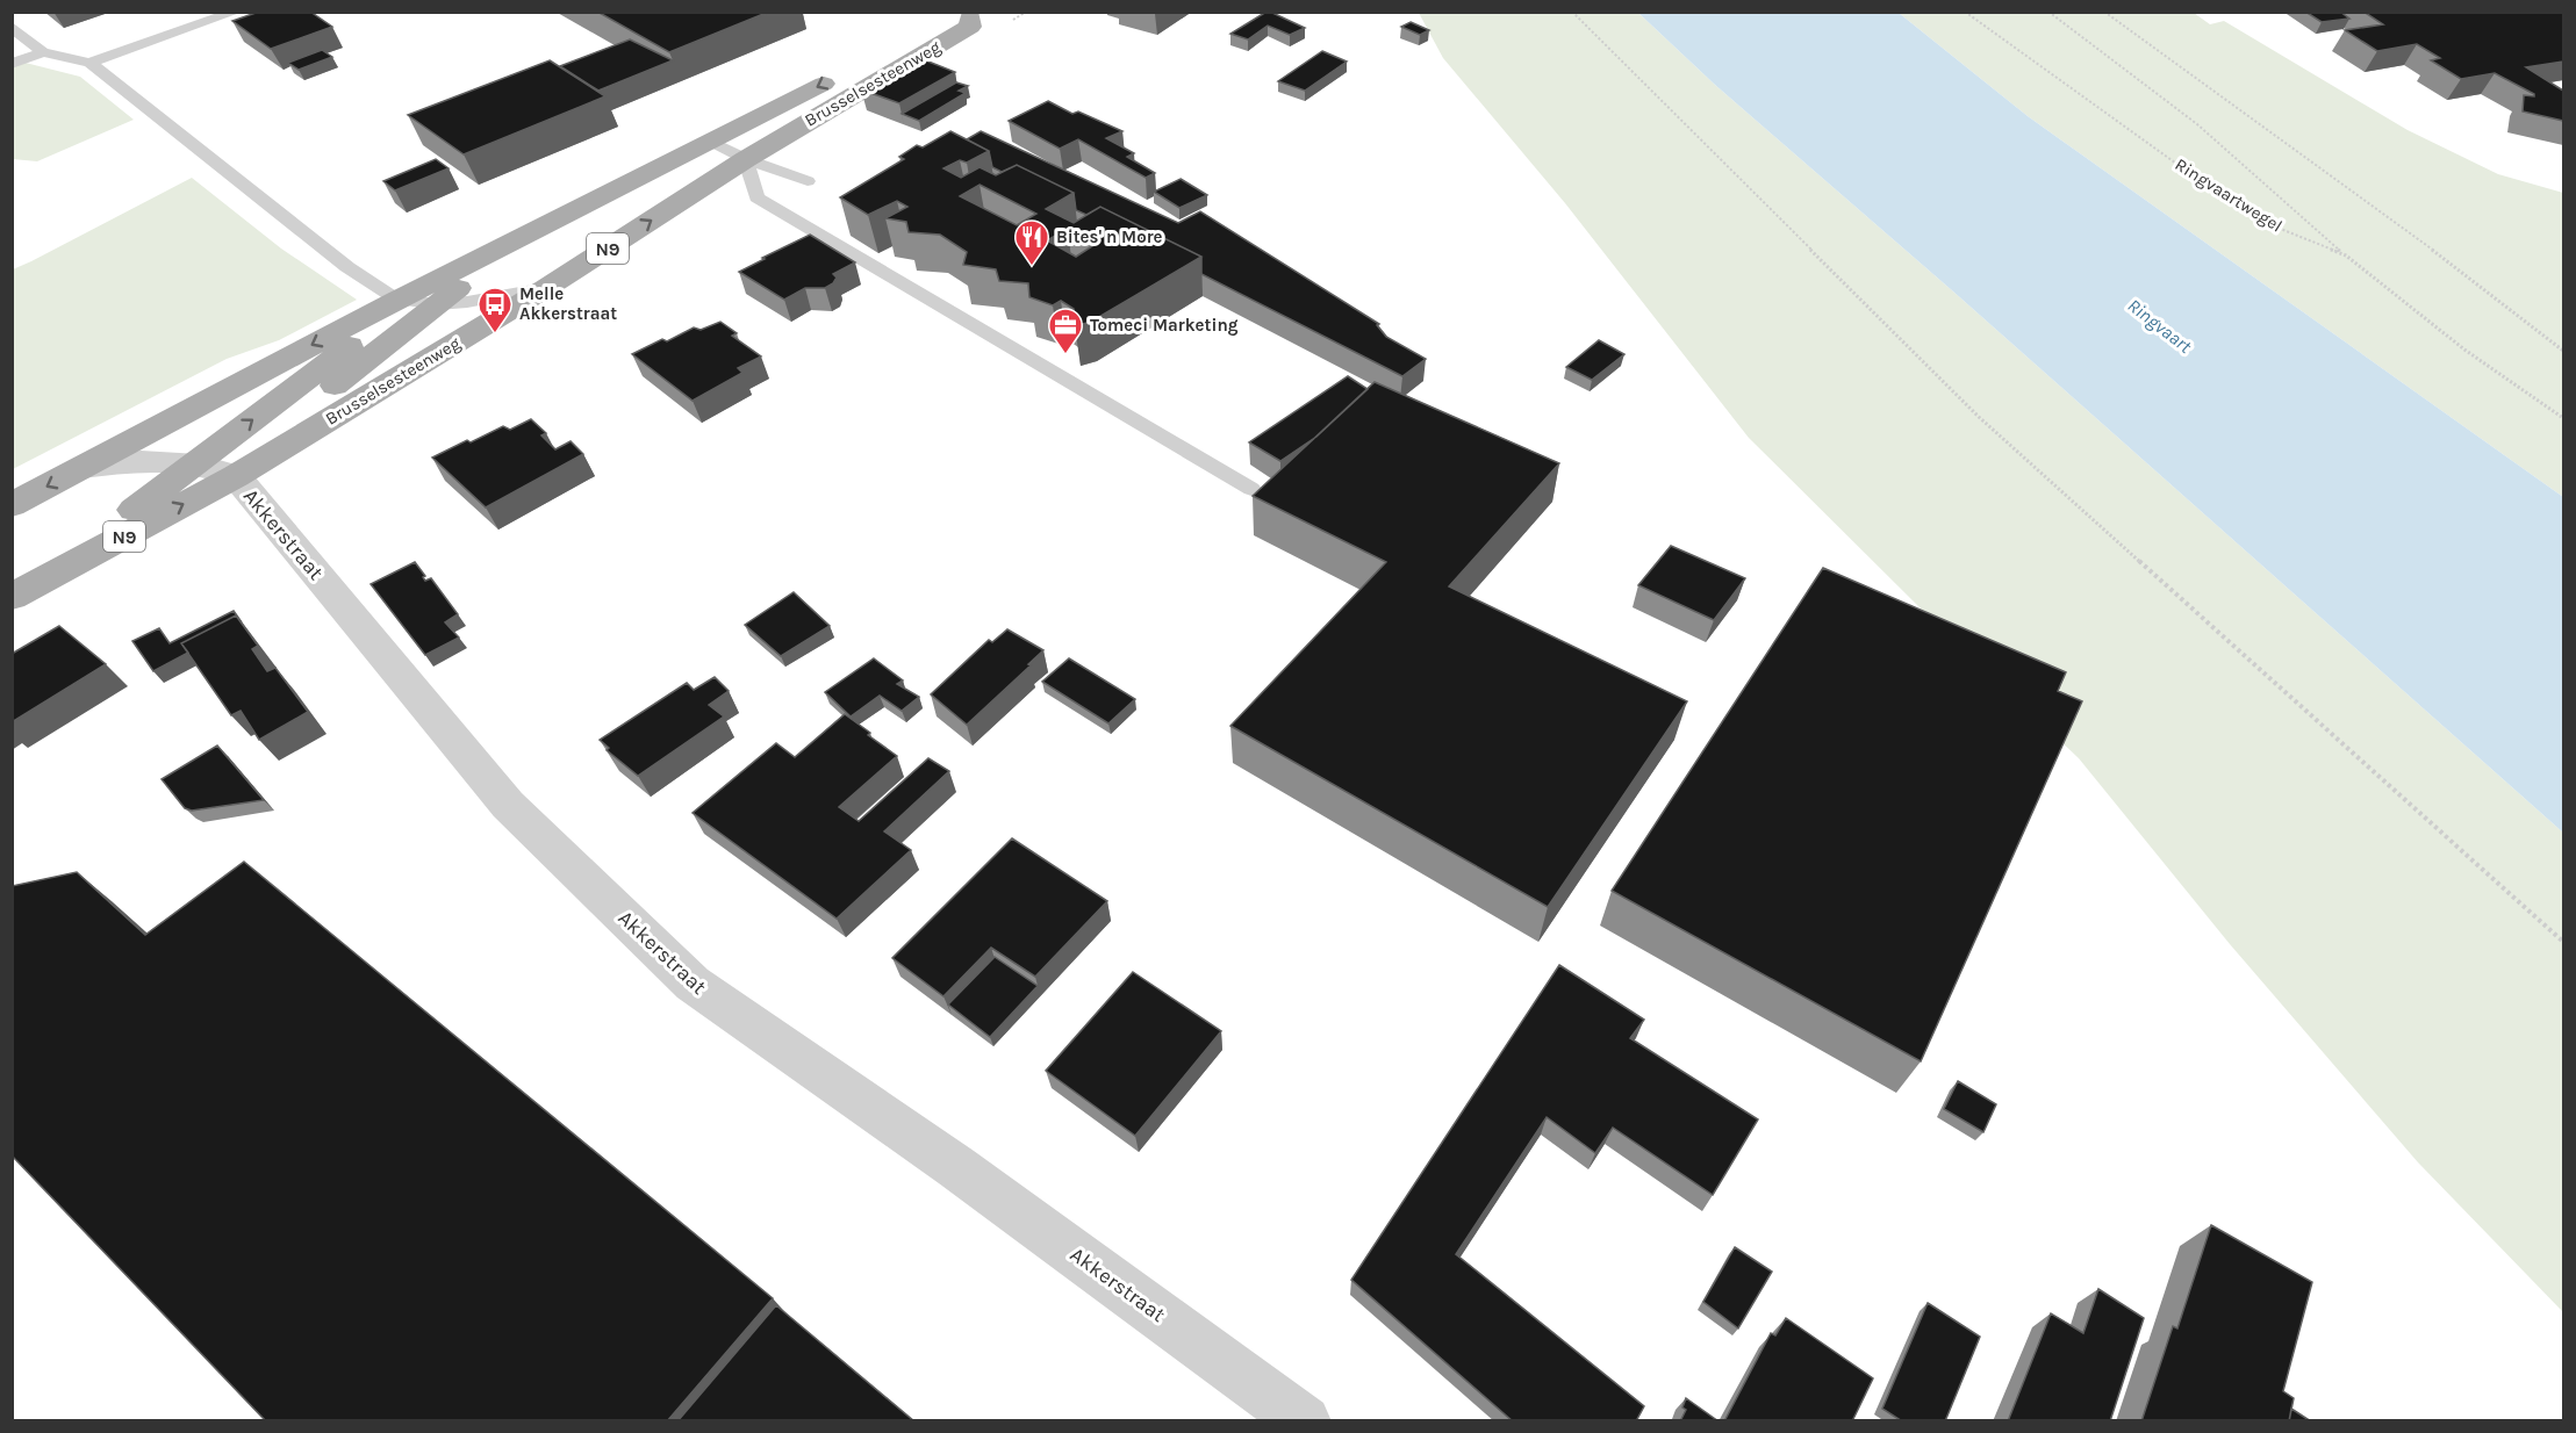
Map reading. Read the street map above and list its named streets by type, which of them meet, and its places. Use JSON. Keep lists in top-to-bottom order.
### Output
{
  "streets": {
    "main road": ["Brusselsesteenweg", "N9"],
    "street": ["Akkerstraat"],
    "path": ["Ringvaartwegel"]
  },
  "crossings": [
    ["Brusselsesteenweg", "Akkerstraat"]
  ],
  "water": ["Ringvaart"],
  "places": {
    "restaurant": ["Bites' n More"],
    "bus stop": ["Melle Akkerstraat"],
    "office": ["Tomeci Marketing"]
  }
}
